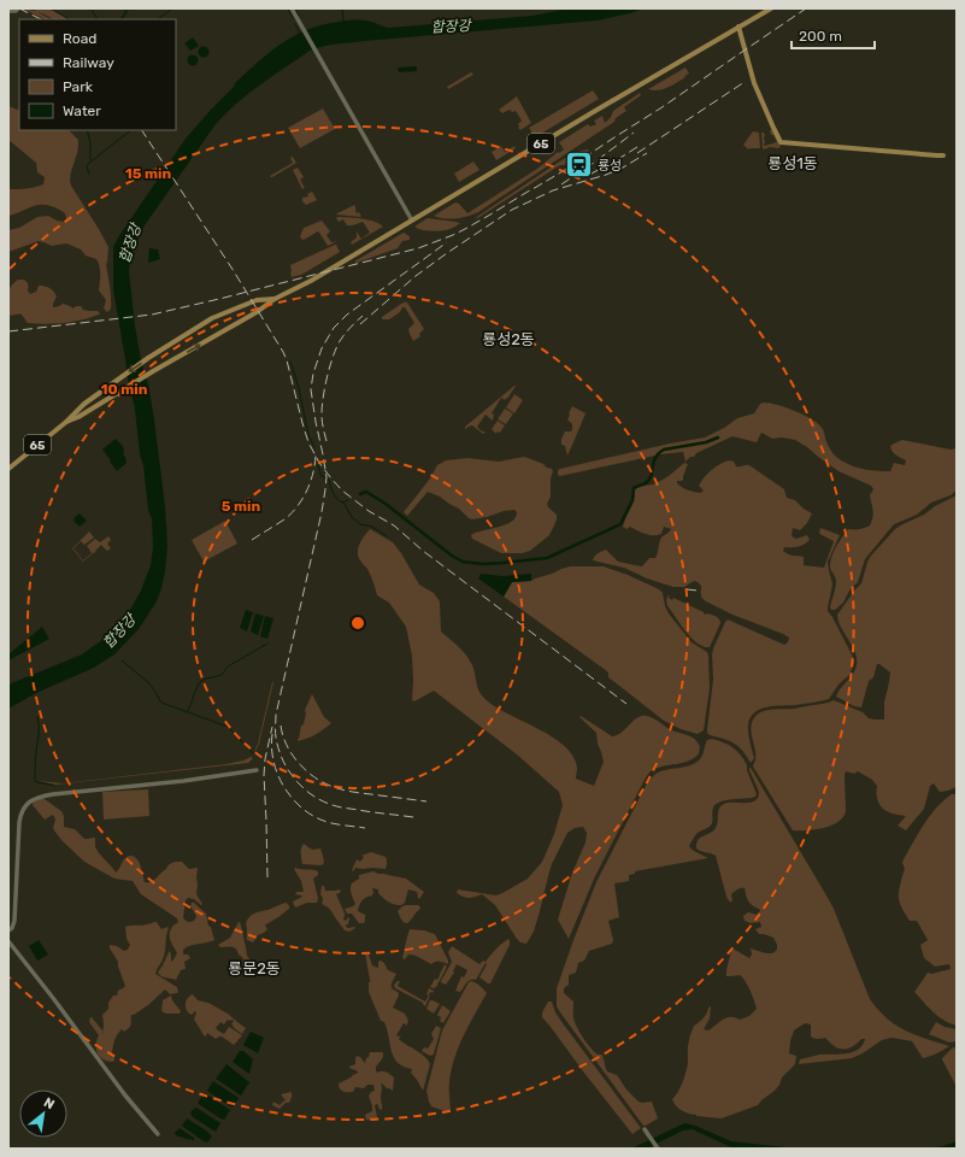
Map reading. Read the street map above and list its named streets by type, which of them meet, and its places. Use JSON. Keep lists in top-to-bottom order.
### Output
{
  "streets": {
    "main road": ["65"]
  },
  "districts": ["룡성1동", "룡성2동", "룡문2동"],
  "water": ["합장강"],
  "places": {
    "station": ["룡성"]
  },
  "legend": [
    "Road",
    "Railway",
    "Park",
    "Water"
  ],
  "scale_bar": "200 m",
  "north": "top right",
  "rings": ["15 min", "10 min", "5 min"]
}
